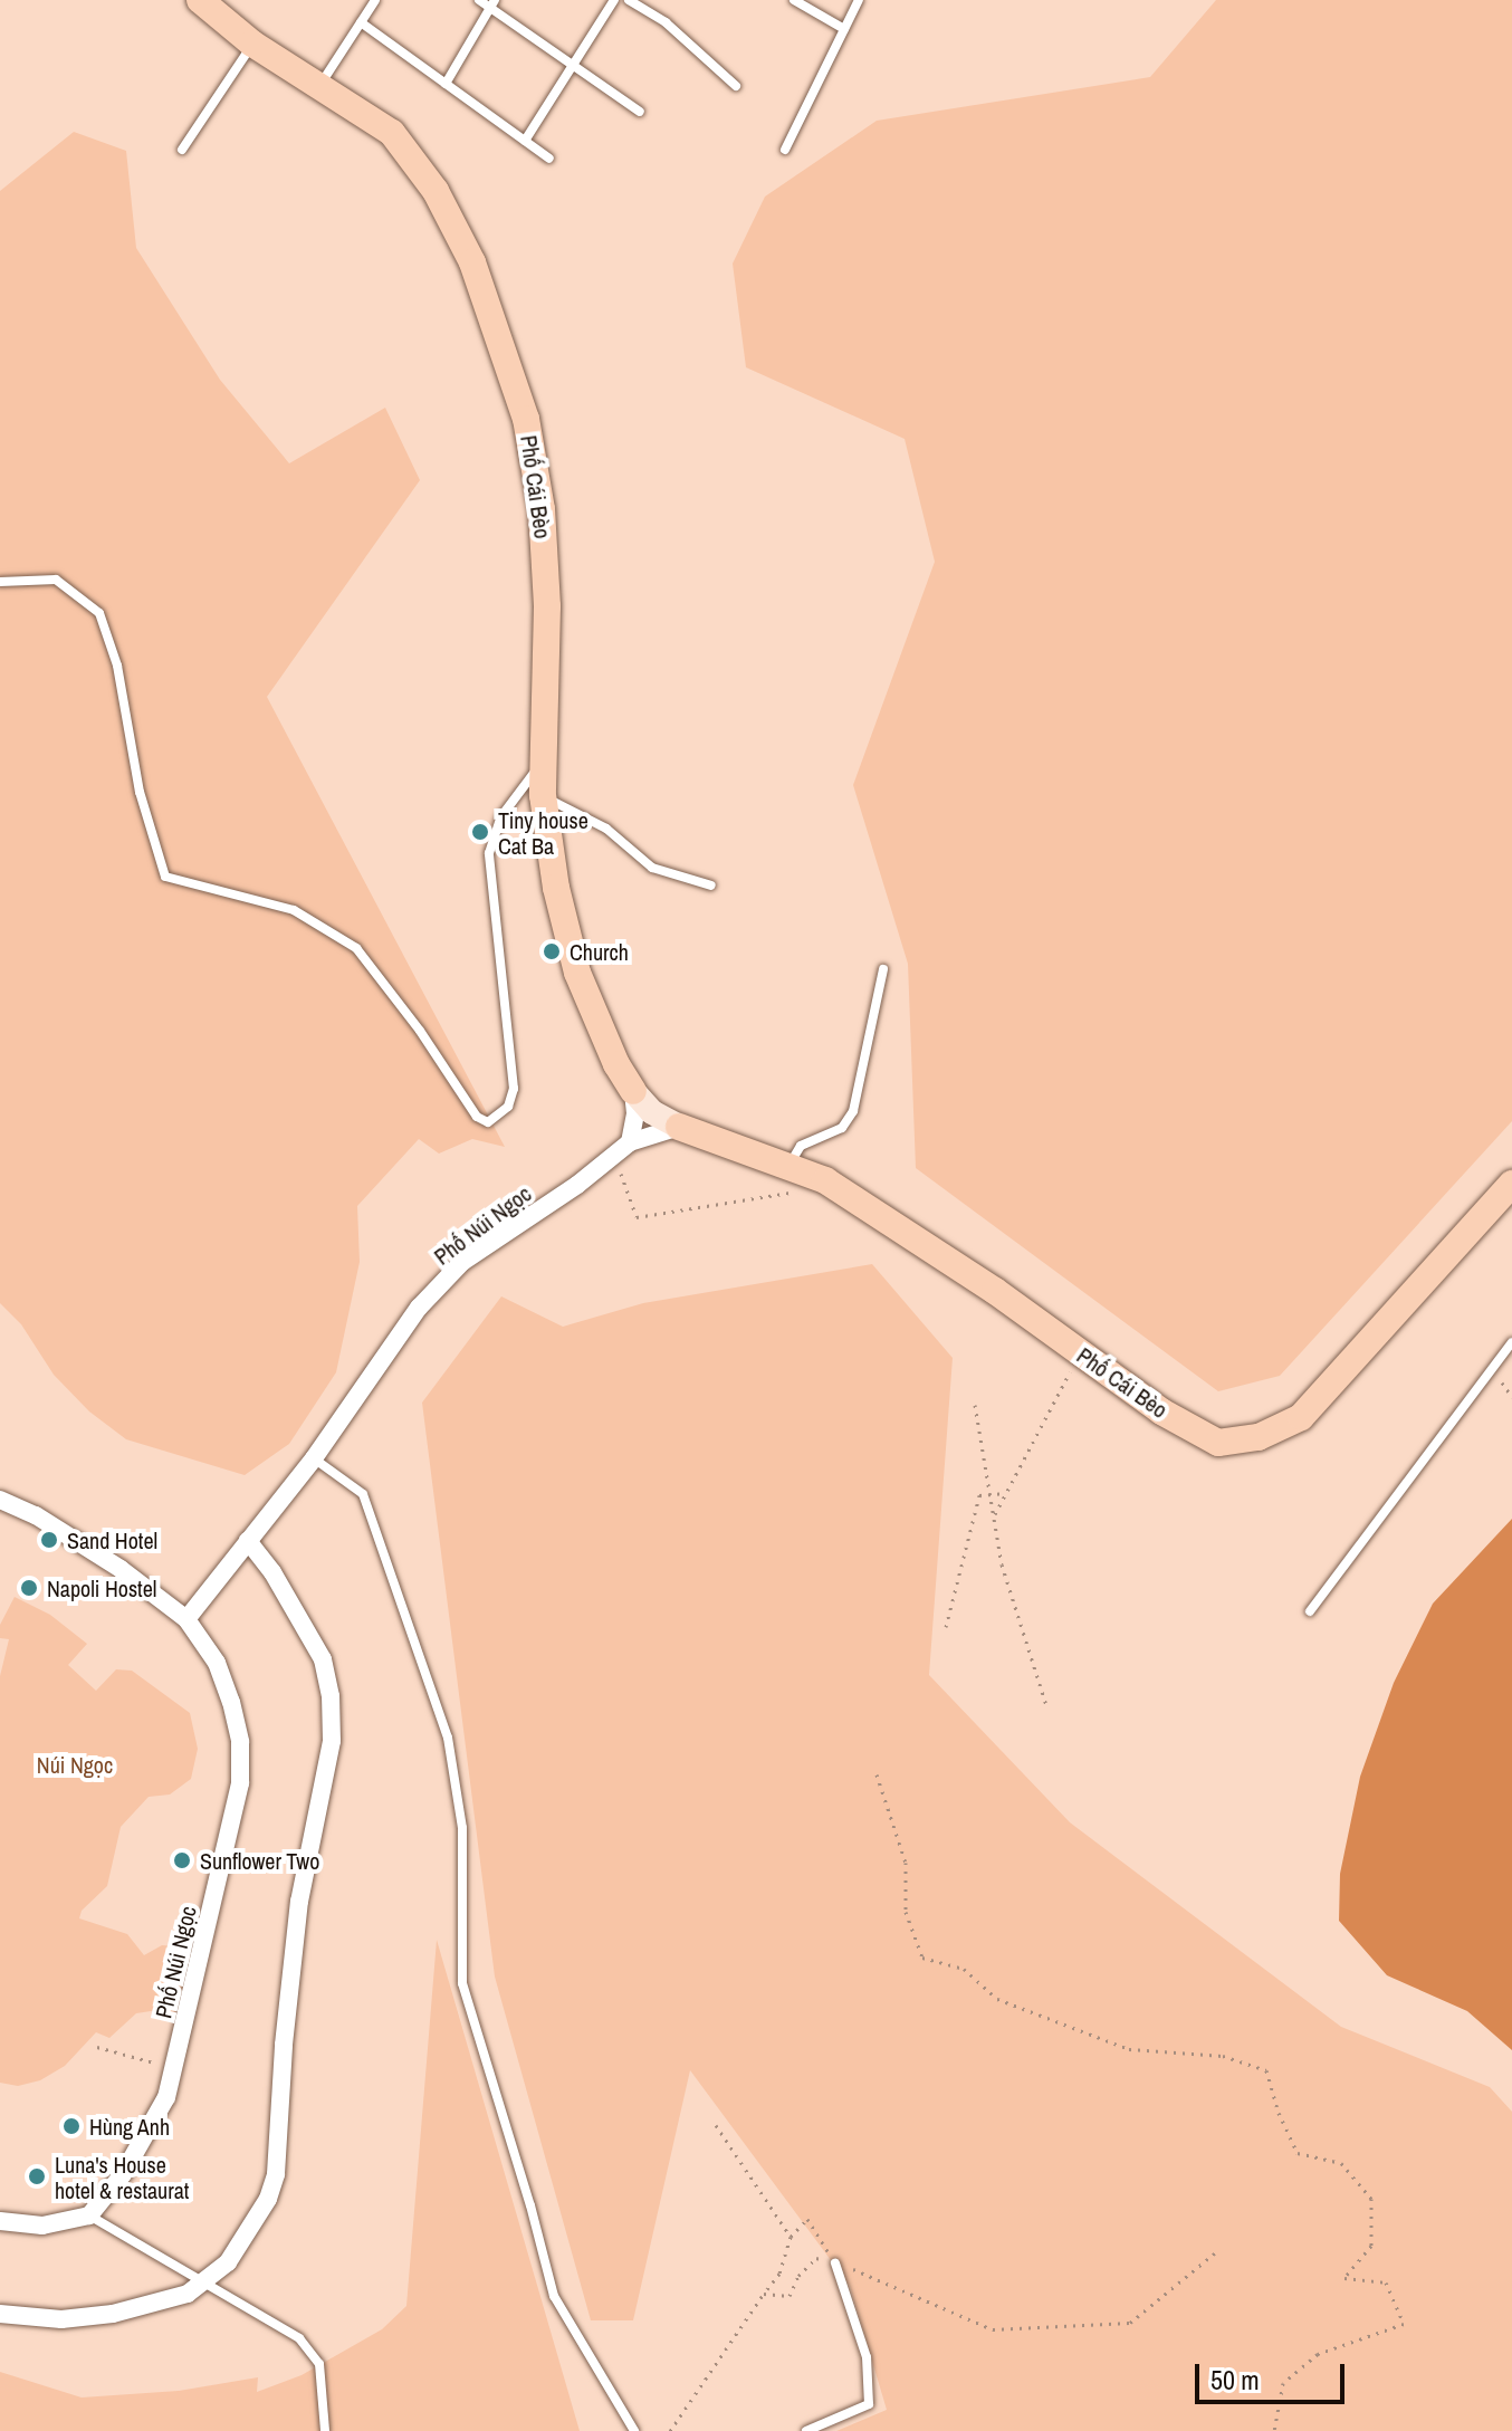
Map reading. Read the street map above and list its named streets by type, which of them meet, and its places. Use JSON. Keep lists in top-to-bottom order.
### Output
{
  "streets": {
    "main road": ["Phố Cái Bèo"],
    "street": ["Phố Núi Ngọc"]
  },
  "parks": ["Núi Ngọc"],
  "places": [
    "Tiny house Cat Ba",
    "Church",
    "Sand Hotel",
    "Napoli Hostel",
    "Sunflower Two",
    "Hùng Anh",
    "Luna's House hotel & restaurat"
  ],
  "scale_bar": "50 m"
}
